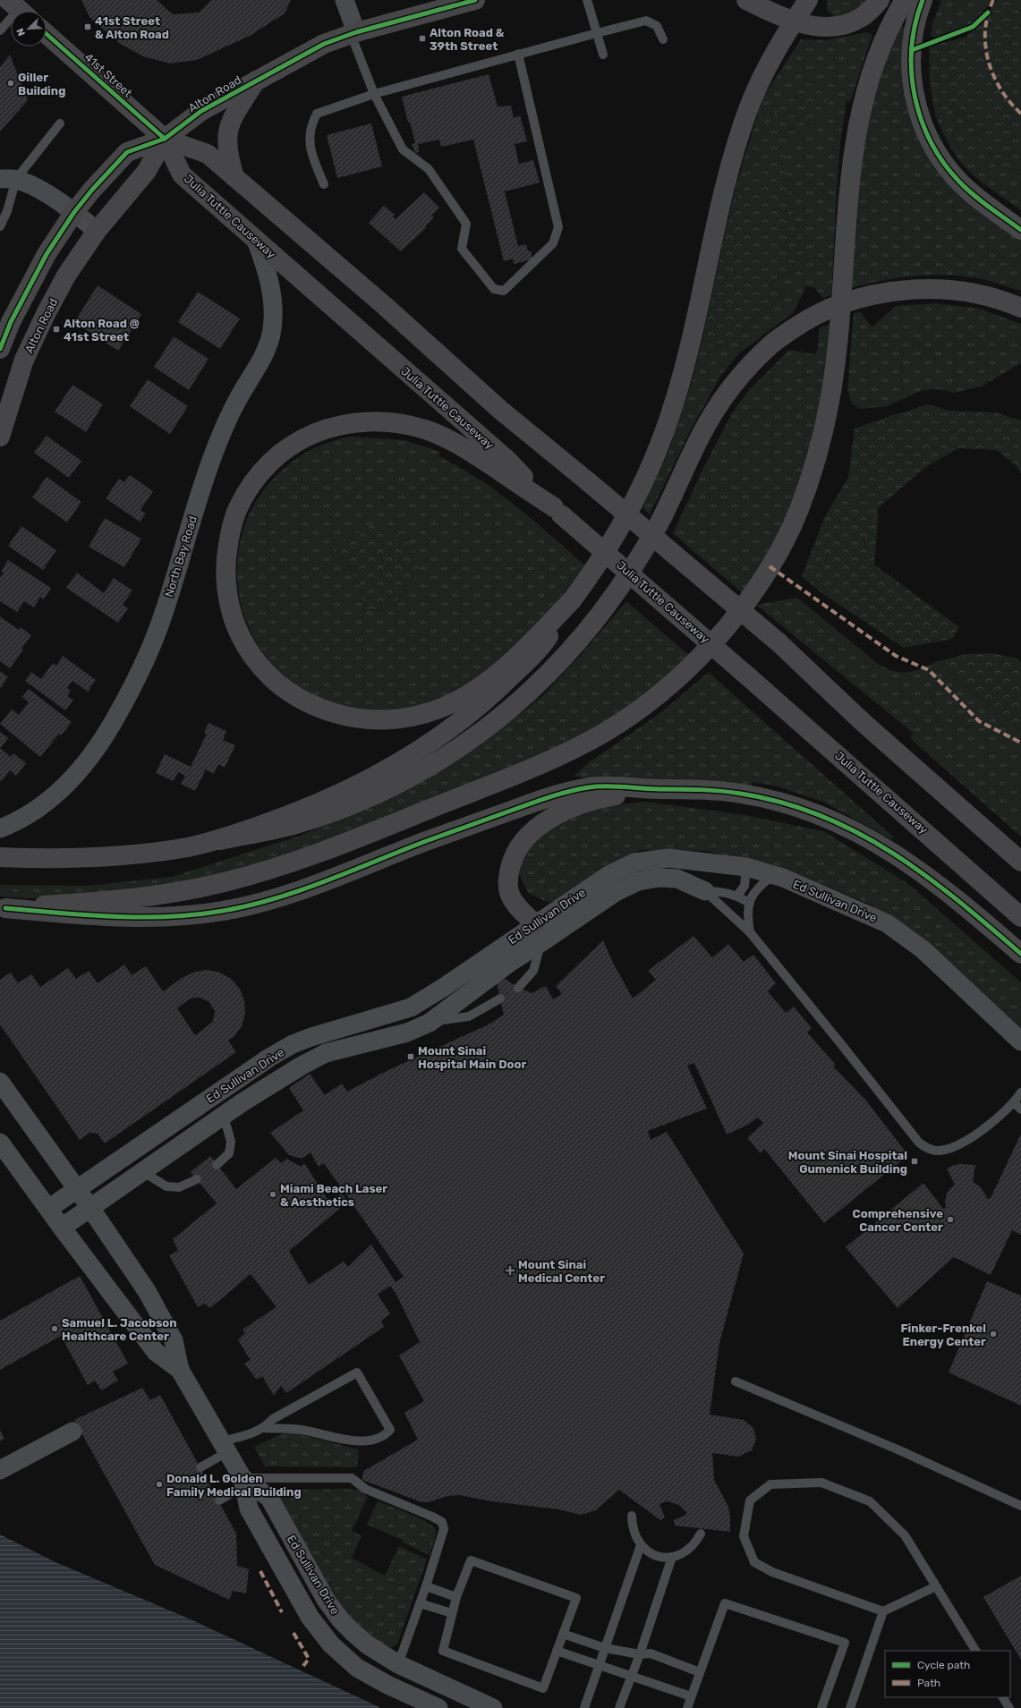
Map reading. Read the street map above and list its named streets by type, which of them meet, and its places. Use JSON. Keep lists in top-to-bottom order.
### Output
{
  "streets": {
    "main road": ["41st Street", "Alton Road", "Julia Tuttle Causeway"],
    "street": ["North Bay Road", "Ed Sullivan Drive"]
  },
  "crossings": [
    ["41st Street", "Alton Road"],
    ["41st Street", "Julia Tuttle Causeway"],
    ["Alton Road", "Julia Tuttle Causeway"],
    ["Julia Tuttle Causeway", "North Bay Road"]
  ],
  "places": {
    "transit": [
      "41st Street & Alton Road",
      "Alton Road & 39th Street",
      "Alton Road @ 41st Street",
      "Mount Sinai Hospital Main Door",
      "Mount Sinai Hospital Gumenick Building"
    ],
    "other": [
      "Giller Building",
      "Miami Beach Laser & Aesthetics",
      "Comprehensive Cancer Center",
      "Samuel L. Jacobson Healthcare Center",
      "Finker-Frenkel Energy Center",
      "Donald L. Golden Family Medical Building"
    ],
    "health": ["Mount Sinai Medical Center"]
  },
  "legend": ["Cycle path", "Path"],
  "north": "bottom left"
}
